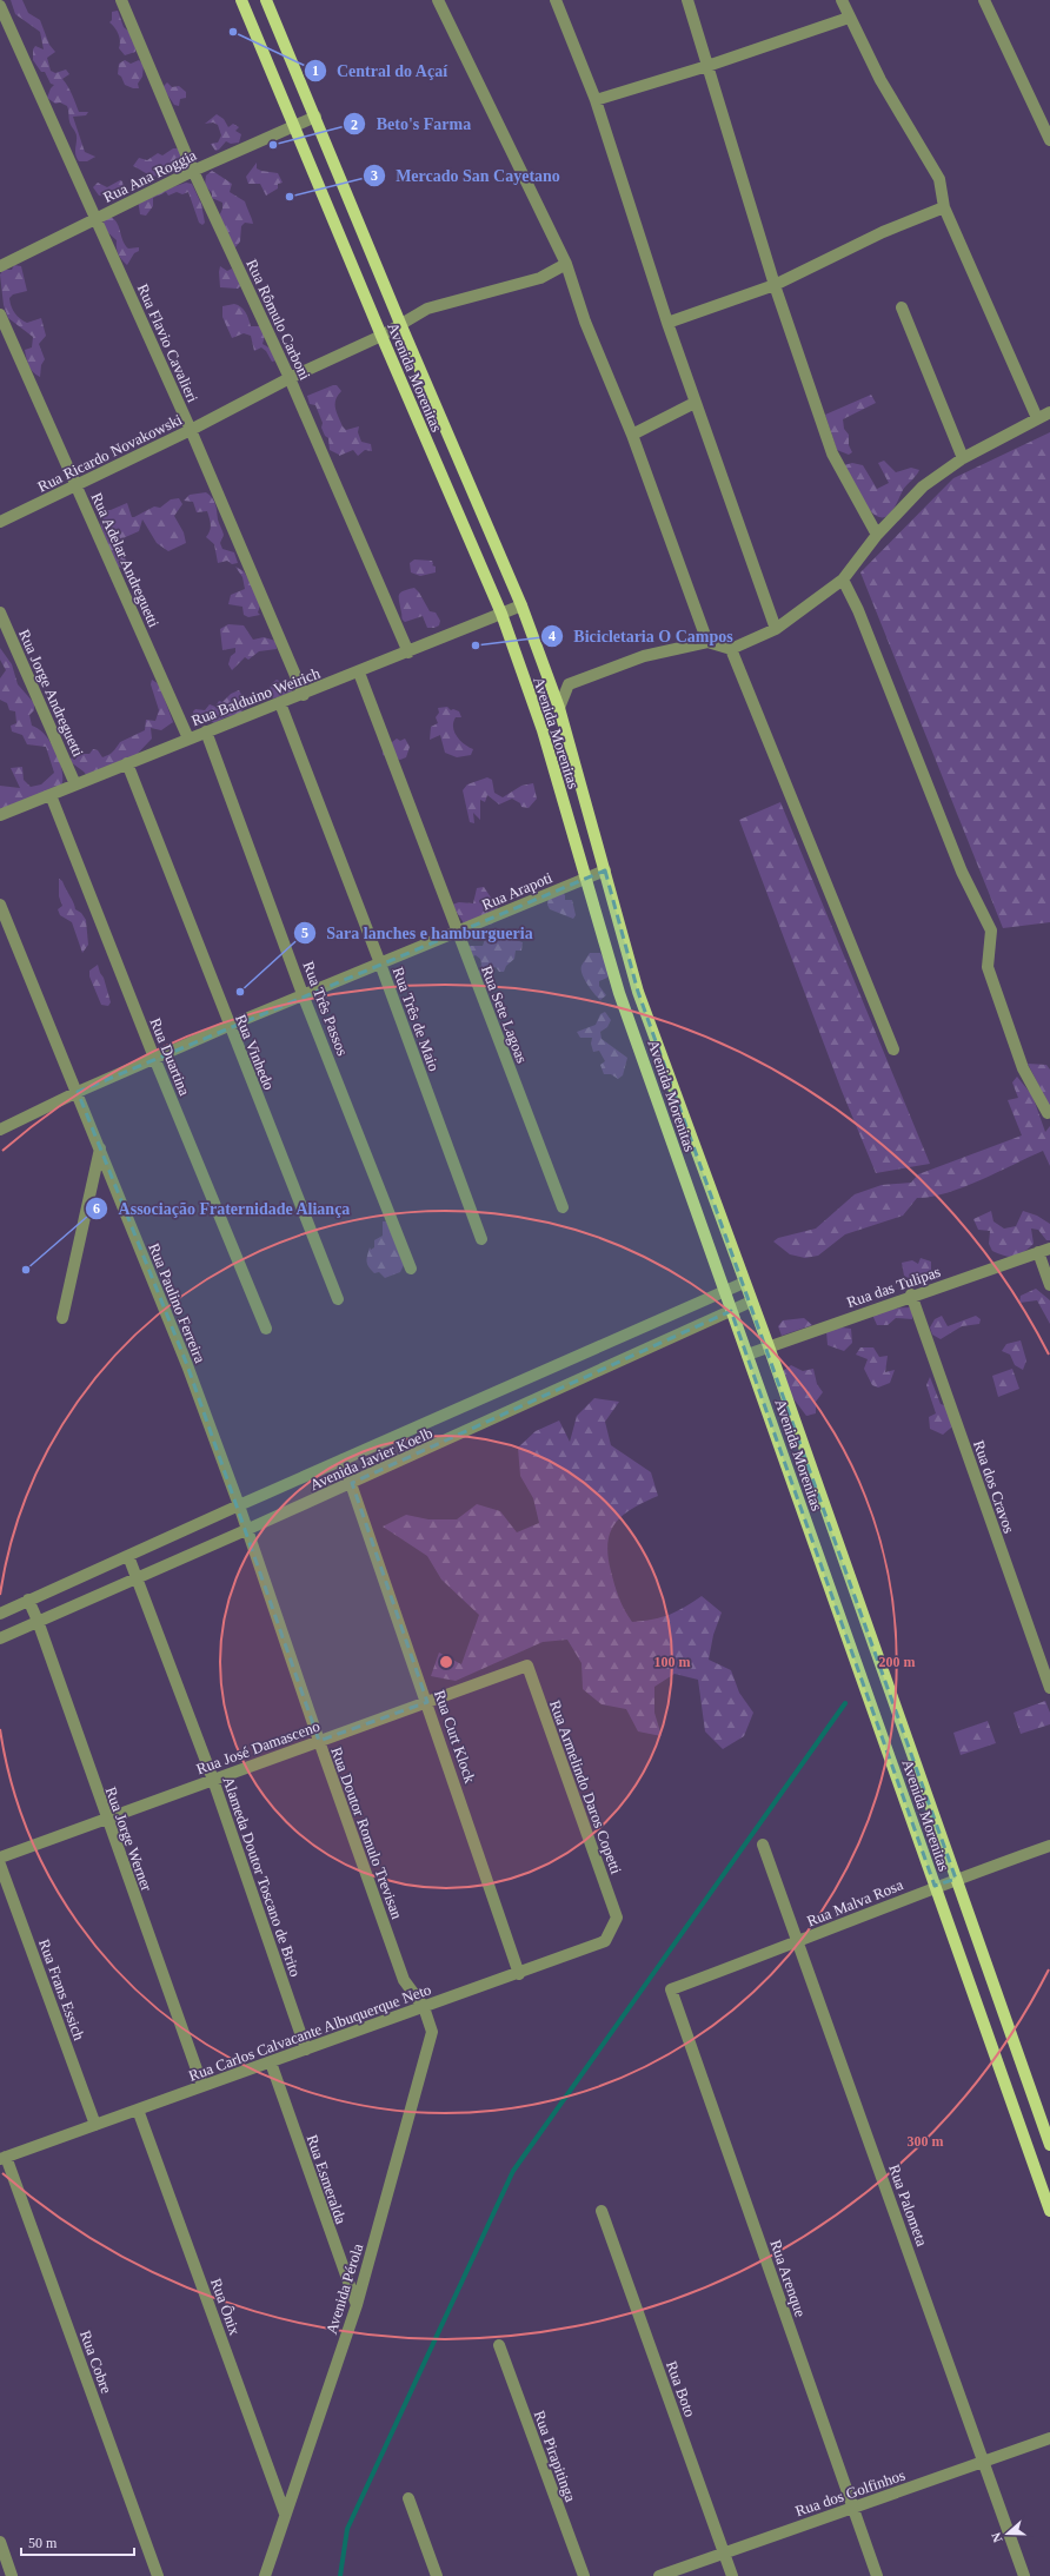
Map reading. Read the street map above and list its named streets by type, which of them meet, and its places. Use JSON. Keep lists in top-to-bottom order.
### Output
{
  "streets": {
    "main road": ["Avenida Morenitas"],
    "street": [
      "Rua Ana Roggia",
      "Rua Rômulo Carboni",
      "Rua Flavio Cavalieri",
      "Rua Ricardo Novakowski",
      "Rua Adelar Andreguetti",
      "Rua Jorge Andreguetti",
      "Rua Balduino Weirich",
      "Rua Arapoti",
      "Rua Três Passos",
      "Rua Sete Lagoas",
      "Rua Três de Maio",
      "Rua Vinhedo",
      "Rua Duartina",
      "Rua das Tulipas",
      "Rua Paulino Ferreira",
      "Avenida Javier Koelb",
      "Rua dos Cravos",
      "Rua Curt Klock",
      "Rua José Damasceno",
      "Rua Armelindo Daros Copetti",
      "Rua Doutor Romulo Trevisan",
      "Rua Jorge Werner",
      "Alameda Doutor Toscano de Brito",
      "Rua Malva Rosa",
      "Rua Frans Essich",
      "Rua Carlos Calvacante Albuquerque Neto",
      "Rua Esmeralda",
      "Rua Palometa",
      "Rua Arenque",
      "Avenida Pérola",
      "Rua Ônix",
      "Rua Cobre",
      "Rua Boto",
      "Rua Pirapitinga",
      "Rua dos Golfinhos"
    ]
  },
  "crossings": [
    ["Rua Ana Roggia", "Rua Rômulo Carboni"],
    ["Rua Ana Roggia", "Rua Flavio Cavalieri"],
    ["Rua Ana Roggia", "Avenida Morenitas"],
    ["Rua Rômulo Carboni", "Rua Ricardo Novakowski"],
    ["Rua Rômulo Carboni", "Rua Balduino Weirich"],
    ["Rua Flavio Cavalieri", "Rua Ricardo Novakowski"],
    ["Rua Flavio Cavalieri", "Rua Balduino Weirich"],
    ["Avenida Morenitas", "Rua Ricardo Novakowski"],
    ["Avenida Morenitas", "Rua Balduino Weirich"],
    ["Avenida Morenitas", "Rua Arapoti"],
    ["Avenida Morenitas", "Rua das Tulipas"],
    ["Avenida Morenitas", "Avenida Javier Koelb"],
    ["Avenida Morenitas", "Rua Malva Rosa"],
    ["Rua Ricardo Novakowski", "Rua Adelar Andreguetti"],
    ["Rua Adelar Andreguetti", "Rua Balduino Weirich"],
    ["Rua Jorge Andreguetti", "Rua Balduino Weirich"],
    ["Rua Balduino Weirich", "Rua Três Passos"],
    ["Rua Balduino Weirich", "Rua Sete Lagoas"],
    ["Rua Balduino Weirich", "Rua Três de Maio"],
    ["Rua Balduino Weirich", "Rua Vinhedo"],
    ["Rua Balduino Weirich", "Rua Duartina"],
    ["Rua Arapoti", "Rua Três Passos"],
    ["Rua Arapoti", "Rua Sete Lagoas"],
    ["Rua Arapoti", "Rua Três de Maio"],
    ["Rua Arapoti", "Rua Vinhedo"],
    ["Rua Arapoti", "Rua Duartina"],
    ["Rua Arapoti", "Rua Paulino Ferreira"],
    ["Rua das Tulipas", "Rua dos Cravos"],
    ["Rua Paulino Ferreira", "Avenida Javier Koelb"],
    ["Rua Paulino Ferreira", "Rua Doutor Romulo Trevisan"],
    ["Avenida Javier Koelb", "Rua Curt Klock"],
    ["Avenida Javier Koelb", "Rua Doutor Romulo Trevisan"],
    ["Avenida Javier Koelb", "Rua Jorge Werner"],
    ["Avenida Javier Koelb", "Alameda Doutor Toscano de Brito"],
    ["Rua Curt Klock", "Rua José Damasceno"],
    ["Rua Curt Klock", "Rua Carlos Calvacante Albuquerque Neto"],
    ["Rua José Damasceno", "Rua Armelindo Daros Copetti"],
    ["Rua José Damasceno", "Rua Doutor Romulo Trevisan"],
    ["Rua José Damasceno", "Rua Jorge Werner"],
    ["Rua José Damasceno", "Alameda Doutor Toscano de Brito"],
    ["Rua Armelindo Daros Copetti", "Rua Carlos Calvacante Albuquerque Neto"],
    ["Rua Doutor Romulo Trevisan", "Rua Carlos Calvacante Albuquerque Neto"],
    ["Rua Doutor Romulo Trevisan", "Avenida Pérola"],
    ["Rua Jorge Werner", "Rua Carlos Calvacante Albuquerque Neto"],
    ["Alameda Doutor Toscano de Brito", "Rua Carlos Calvacante Albuquerque Neto"],
    ["Rua Malva Rosa", "Rua Palometa"],
    ["Rua Malva Rosa", "Rua Arenque"],
    ["Rua Frans Essich", "Rua Carlos Calvacante Albuquerque Neto"],
    ["Rua Carlos Calvacante Albuquerque Neto", "Rua Esmeralda"],
    ["Rua Carlos Calvacante Albuquerque Neto", "Avenida Pérola"],
    ["Rua Carlos Calvacante Albuquerque Neto", "Rua Ônix"],
    ["Rua Carlos Calvacante Albuquerque Neto", "Rua Cobre"],
    ["Rua Esmeralda", "Avenida Pérola"],
    ["Rua Palometa", "Rua dos Golfinhos"],
    ["Rua Arenque", "Rua dos Golfinhos"],
    ["Avenida Pérola", "Rua Ônix"],
    ["Rua Boto", "Rua dos Golfinhos"]
  ],
  "places": [
    "Central do Açaí",
    "Beto's Farma",
    "Mercado San Cayetano",
    "Bicicletaria O Campos",
    "Sara lanches e hamburgueria",
    "Associação Fraternidade Aliança"
  ],
  "scale_bar": "50 m",
  "north": "left",
  "rings": ["100 m", "200 m", "300 m"]
}
